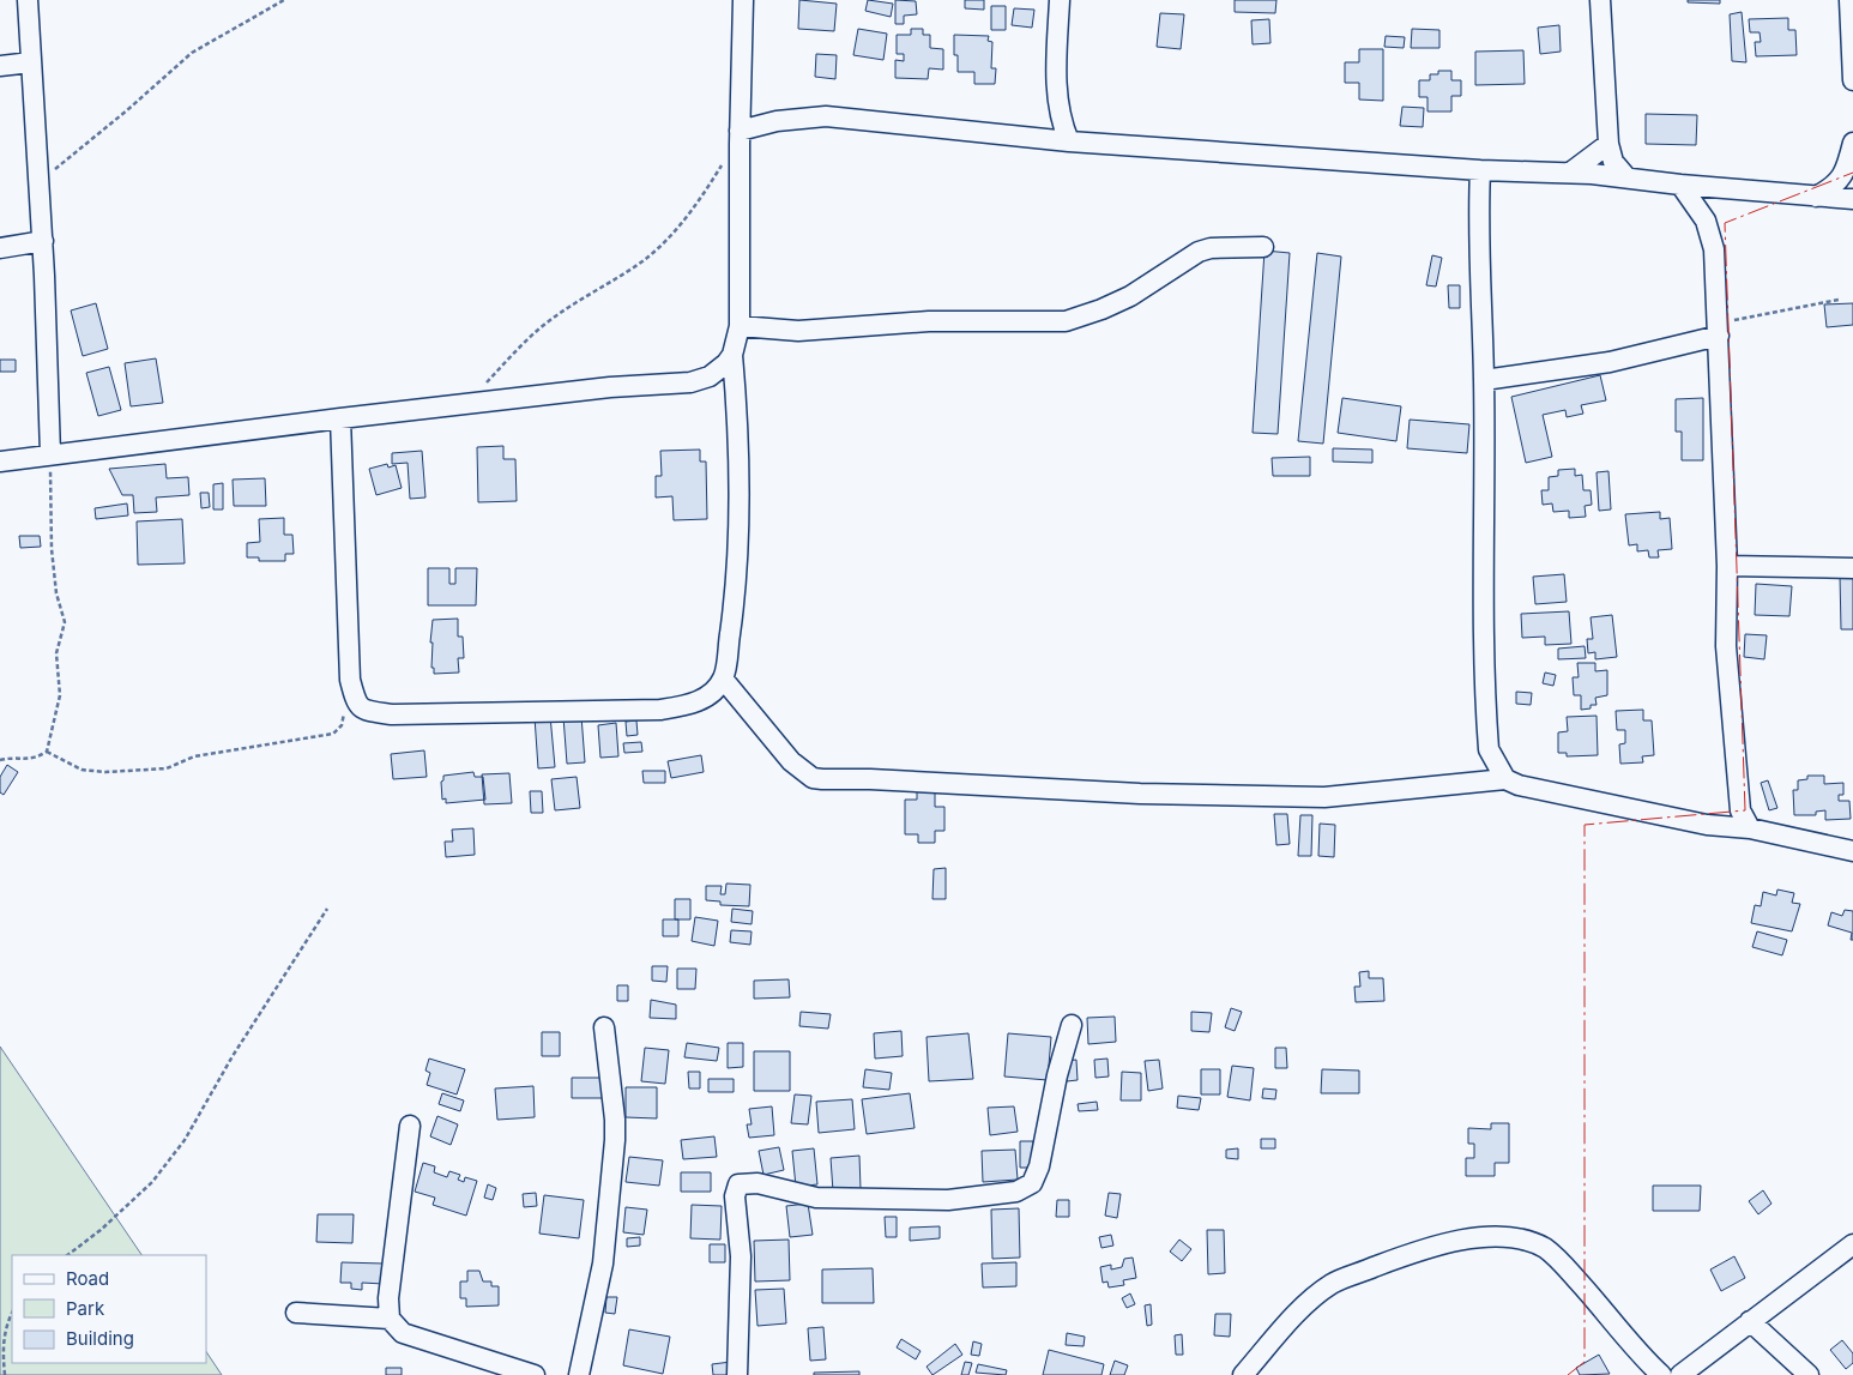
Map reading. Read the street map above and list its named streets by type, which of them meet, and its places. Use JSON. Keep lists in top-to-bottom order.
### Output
{
  "legend": ["Road", "Park", "Building"]
}
